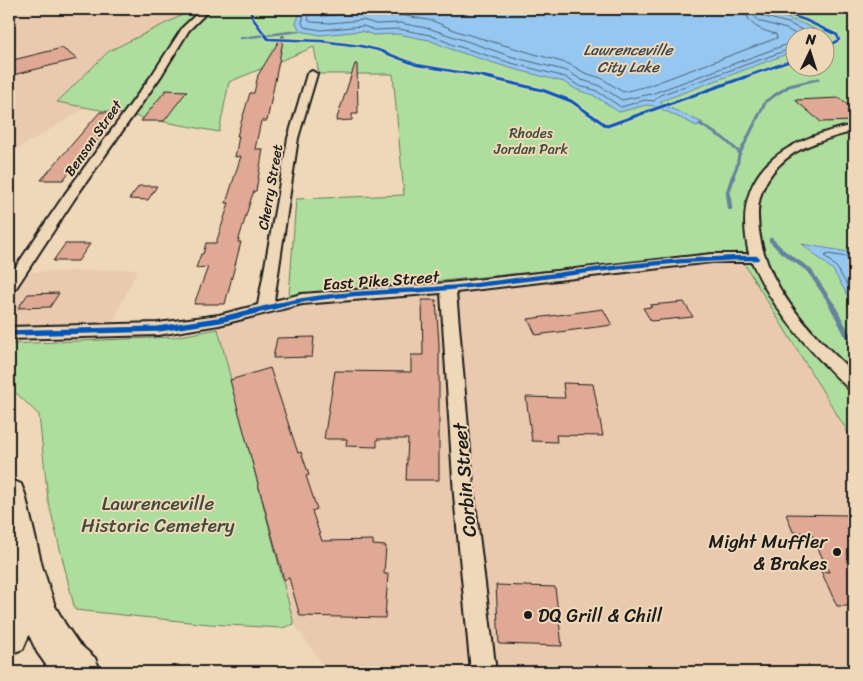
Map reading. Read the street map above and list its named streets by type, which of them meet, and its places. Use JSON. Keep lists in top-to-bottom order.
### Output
{
  "streets": {
    "street": [
      "Benson Street",
      "Cherry Street",
      "East Pike Street",
      "Corbin Street"
    ]
  },
  "crossings": [
    ["Cherry Street", "East Pike Street"],
    ["East Pike Street", "Corbin Street"]
  ],
  "water": ["Lawrenceville City Lake"],
  "parks": ["Rhodes Jordan Park", "Lawrenceville Historic Cemetery"],
  "places": ["Might Muffler & Brakes", "DQ Grill & Chill"],
  "north": "top"
}
